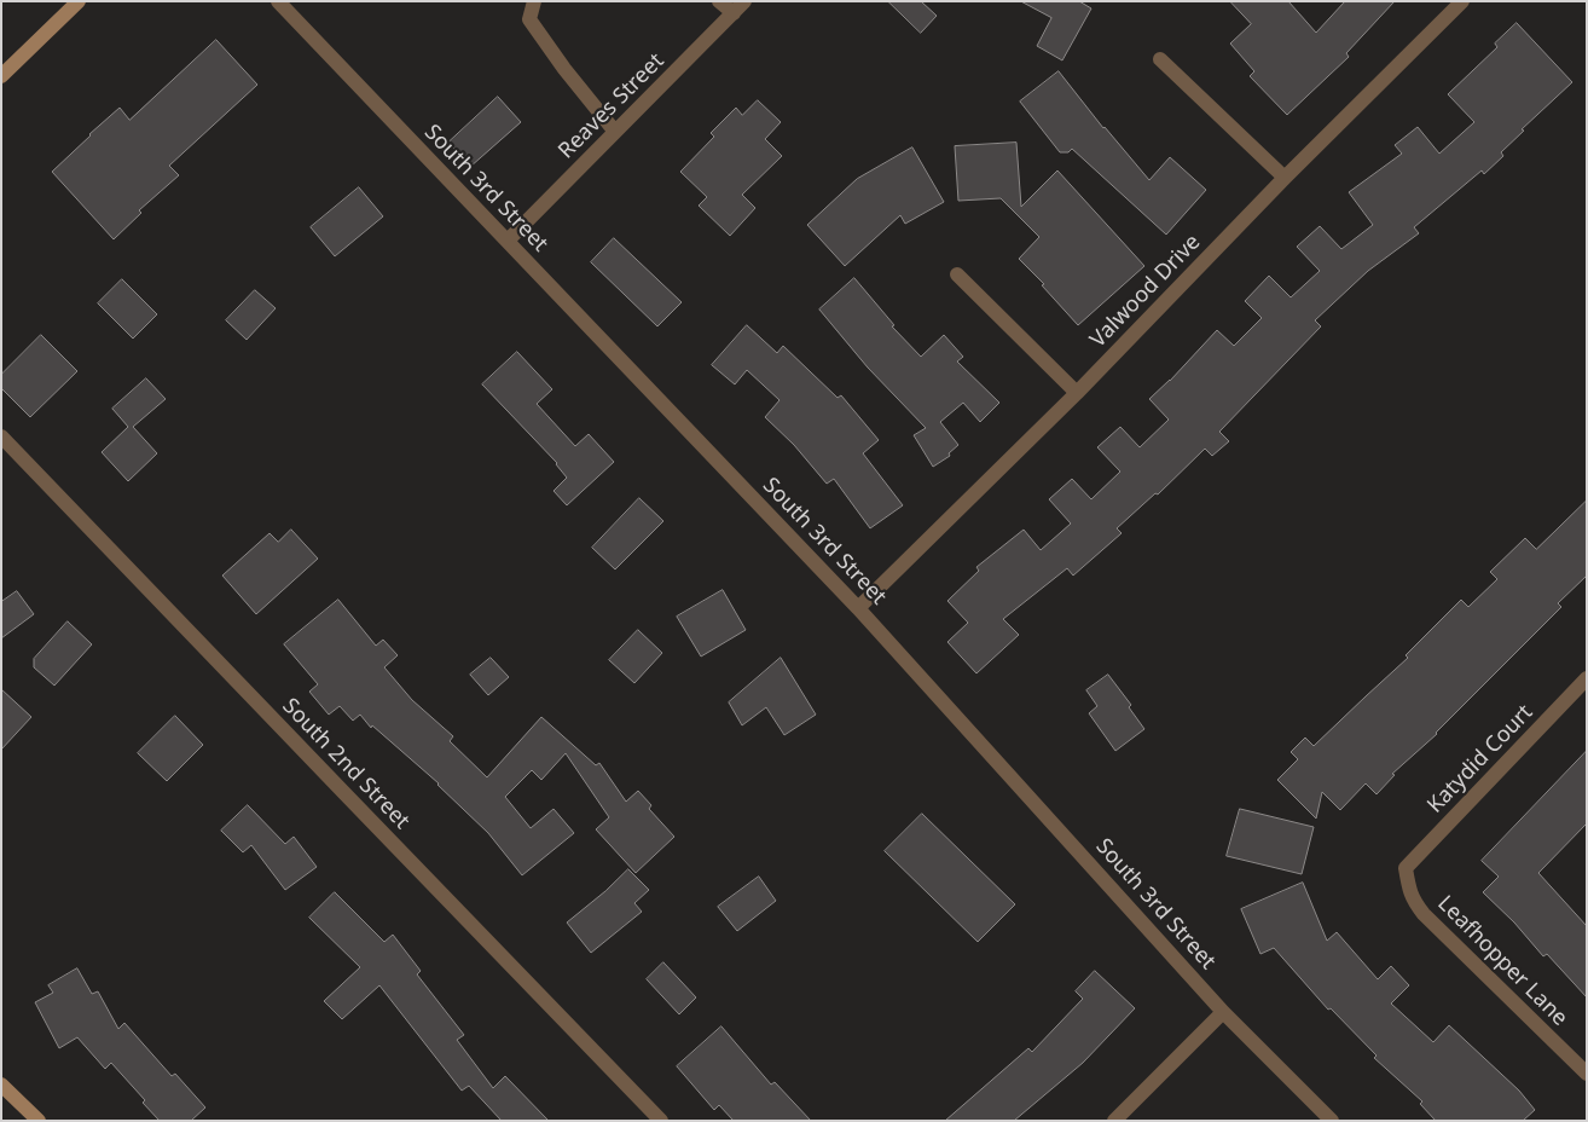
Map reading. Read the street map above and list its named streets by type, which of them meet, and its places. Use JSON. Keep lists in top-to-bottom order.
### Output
{
  "streets": {
    "street": [
      "Reaves Street",
      "South 3rd Street",
      "Valwood Drive",
      "Katydid Court",
      "South 2nd Street",
      "Leafhopper Lane"
    ]
  },
  "crossings": [
    ["Reaves Street", "South 3rd Street"],
    ["South 3rd Street", "Valwood Drive"],
    ["Katydid Court", "Leafhopper Lane"]
  ]
}
